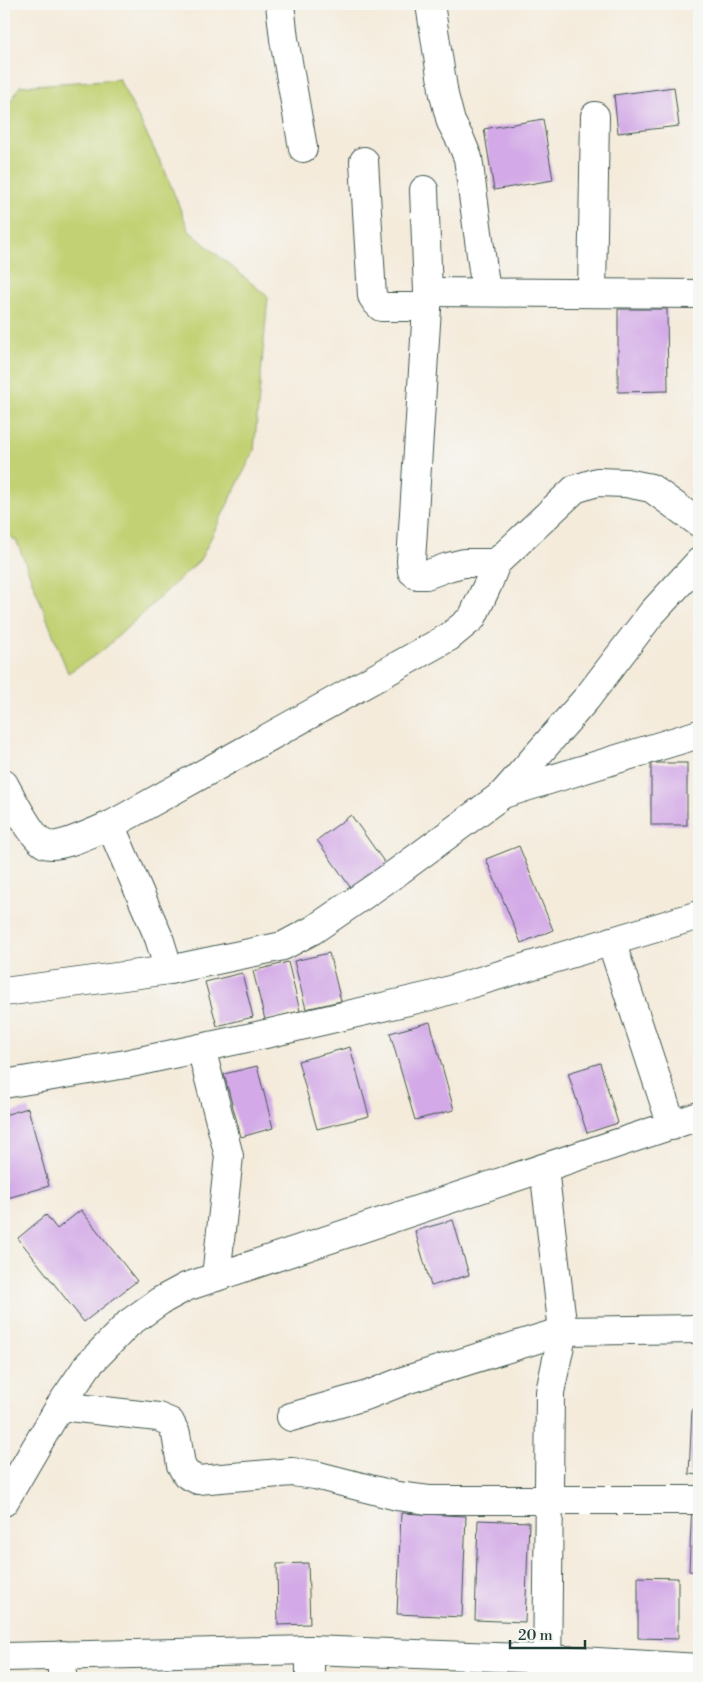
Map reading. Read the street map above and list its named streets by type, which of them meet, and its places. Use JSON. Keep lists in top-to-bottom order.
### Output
{
  "scale_bar": "20 m"
}
